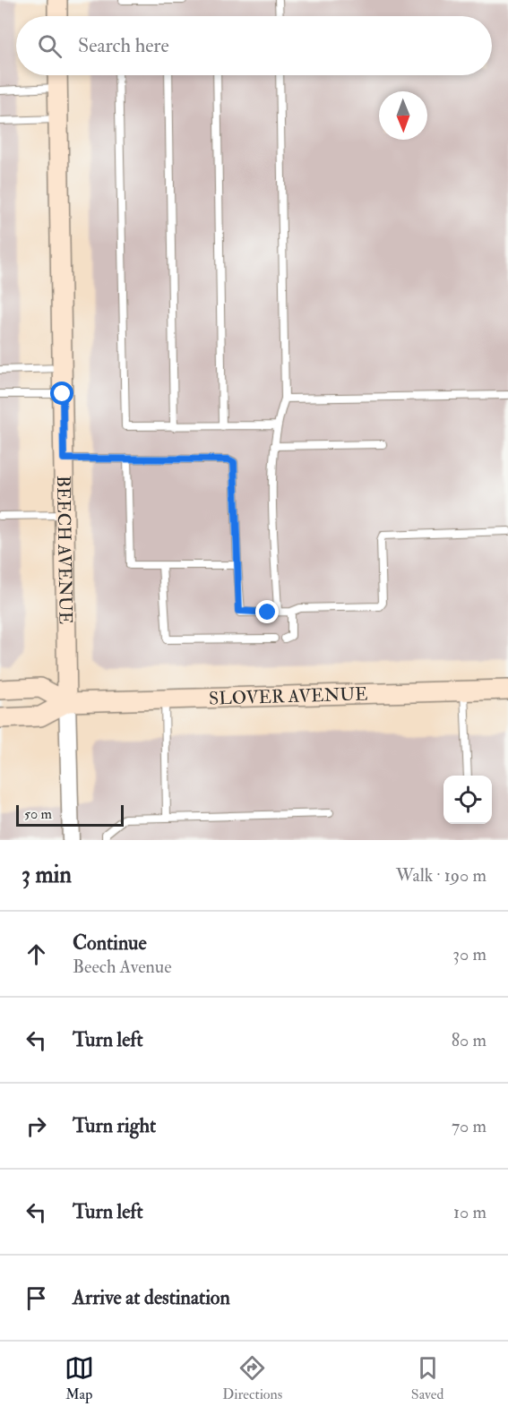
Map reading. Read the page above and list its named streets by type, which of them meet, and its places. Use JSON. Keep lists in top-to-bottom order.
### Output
{
  "streets": {
    "main road": ["BEECH AVENUE", "SLOVER AVENUE"]
  },
  "crossings": [
    ["BEECH AVENUE", "SLOVER AVENUE"]
  ],
  "scale_bar": "50 m",
  "north": "bottom",
  "page": {
    "search": "Search here",
    "scale": "50 m",
    "heading": ["3 min", "Walk · 190 m"],
    "list": [
      ["Continue", "Beech Avenue", "30 m"],
      ["Turn left", "80 m"],
      ["Turn right", "70 m"],
      ["Turn left", "10 m"],
      "Arrive at destination"
    ],
    "nav": ["Map", "Directions", "Saved"]
  }
}
